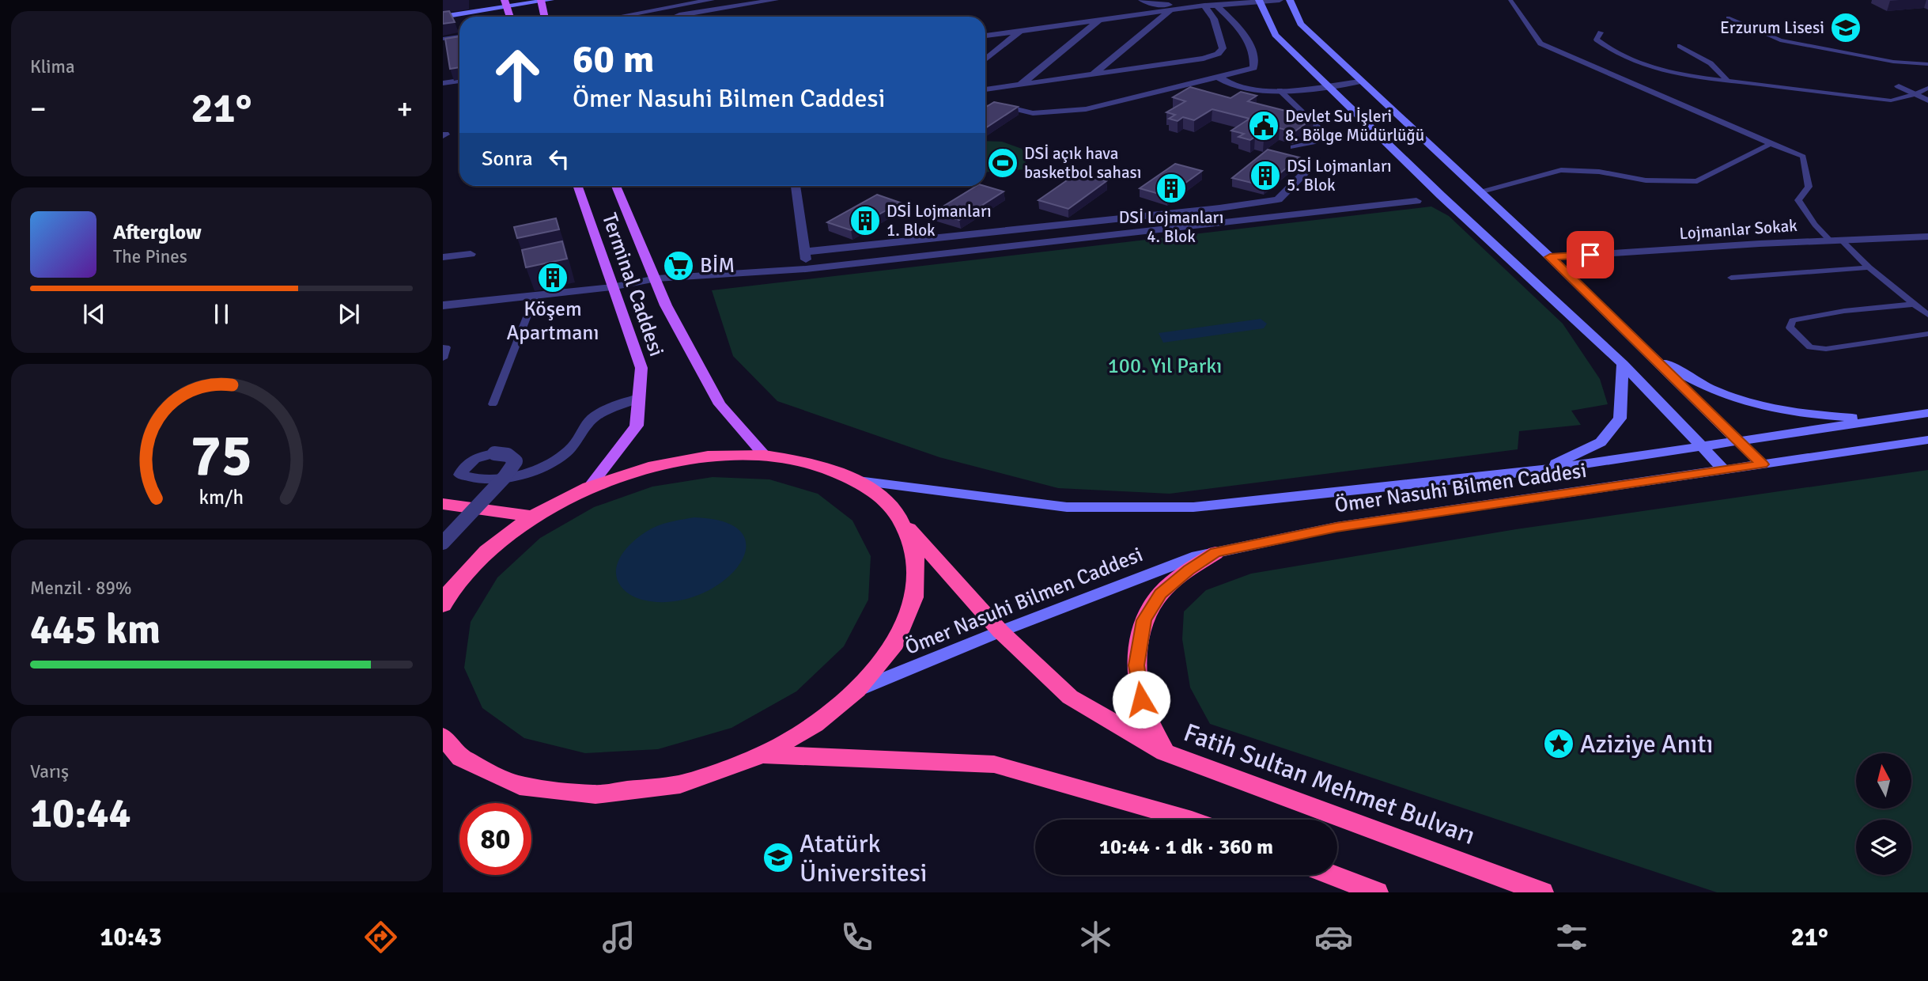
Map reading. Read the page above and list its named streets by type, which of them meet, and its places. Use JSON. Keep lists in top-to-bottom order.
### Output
{
  "streets": {
    "highway": ["Fatih Sultan Mehmet Bulvarı"],
    "main road": ["Terminal Caddesi", "Ömer Nasuhi Bilmen Caddesi"],
    "street": ["Lojmanlar Sokak"]
  },
  "crossings": [
    ["Terminal Caddesi", "Fatih Sultan Mehmet Bulvarı"],
    ["Ömer Nasuhi Bilmen Caddesi", "Fatih Sultan Mehmet Bulvarı"]
  ],
  "parks": ["100. Yıl Parkı"],
  "places": {
    "school or university": ["Erzurum Lisesi", "Atatürk Üniversitesi"],
    "public building": ["Devlet Su İşleri 8. Bölge Müdürlüğü"],
    "sports": ["DSİ açık hava basketbol sahası"],
    "building": [
      "DSİ Lojmanları 5. Blok",
      "DSİ Lojmanları 4. Blok",
      "DSİ Lojmanları 1. Blok",
      "Köşem Apartmanı"
    ],
    "supermarket": ["BİM"],
    "place": ["Aziziye Anıtı"]
  },
  "north": "top",
  "page": {
    "tile": [
      "Klima",
      ["Menzil · 89%", "445 km"],
      ["Varış", "10:44"]
    ],
    "turn": ["60 m", "Ömer Nasuhi Bilmen Caddesi"],
    "heat": ["−", "21°", "+"],
    "then": "Sonra",
    "song": ["Afterglow", "The Pines"],
    "limit": "80",
    "trip": "10:44 · 1 dk · 360 m",
    "tabs": ["10:43", "21°"],
    "gauge": ["75", "km/h"]
  }
}
